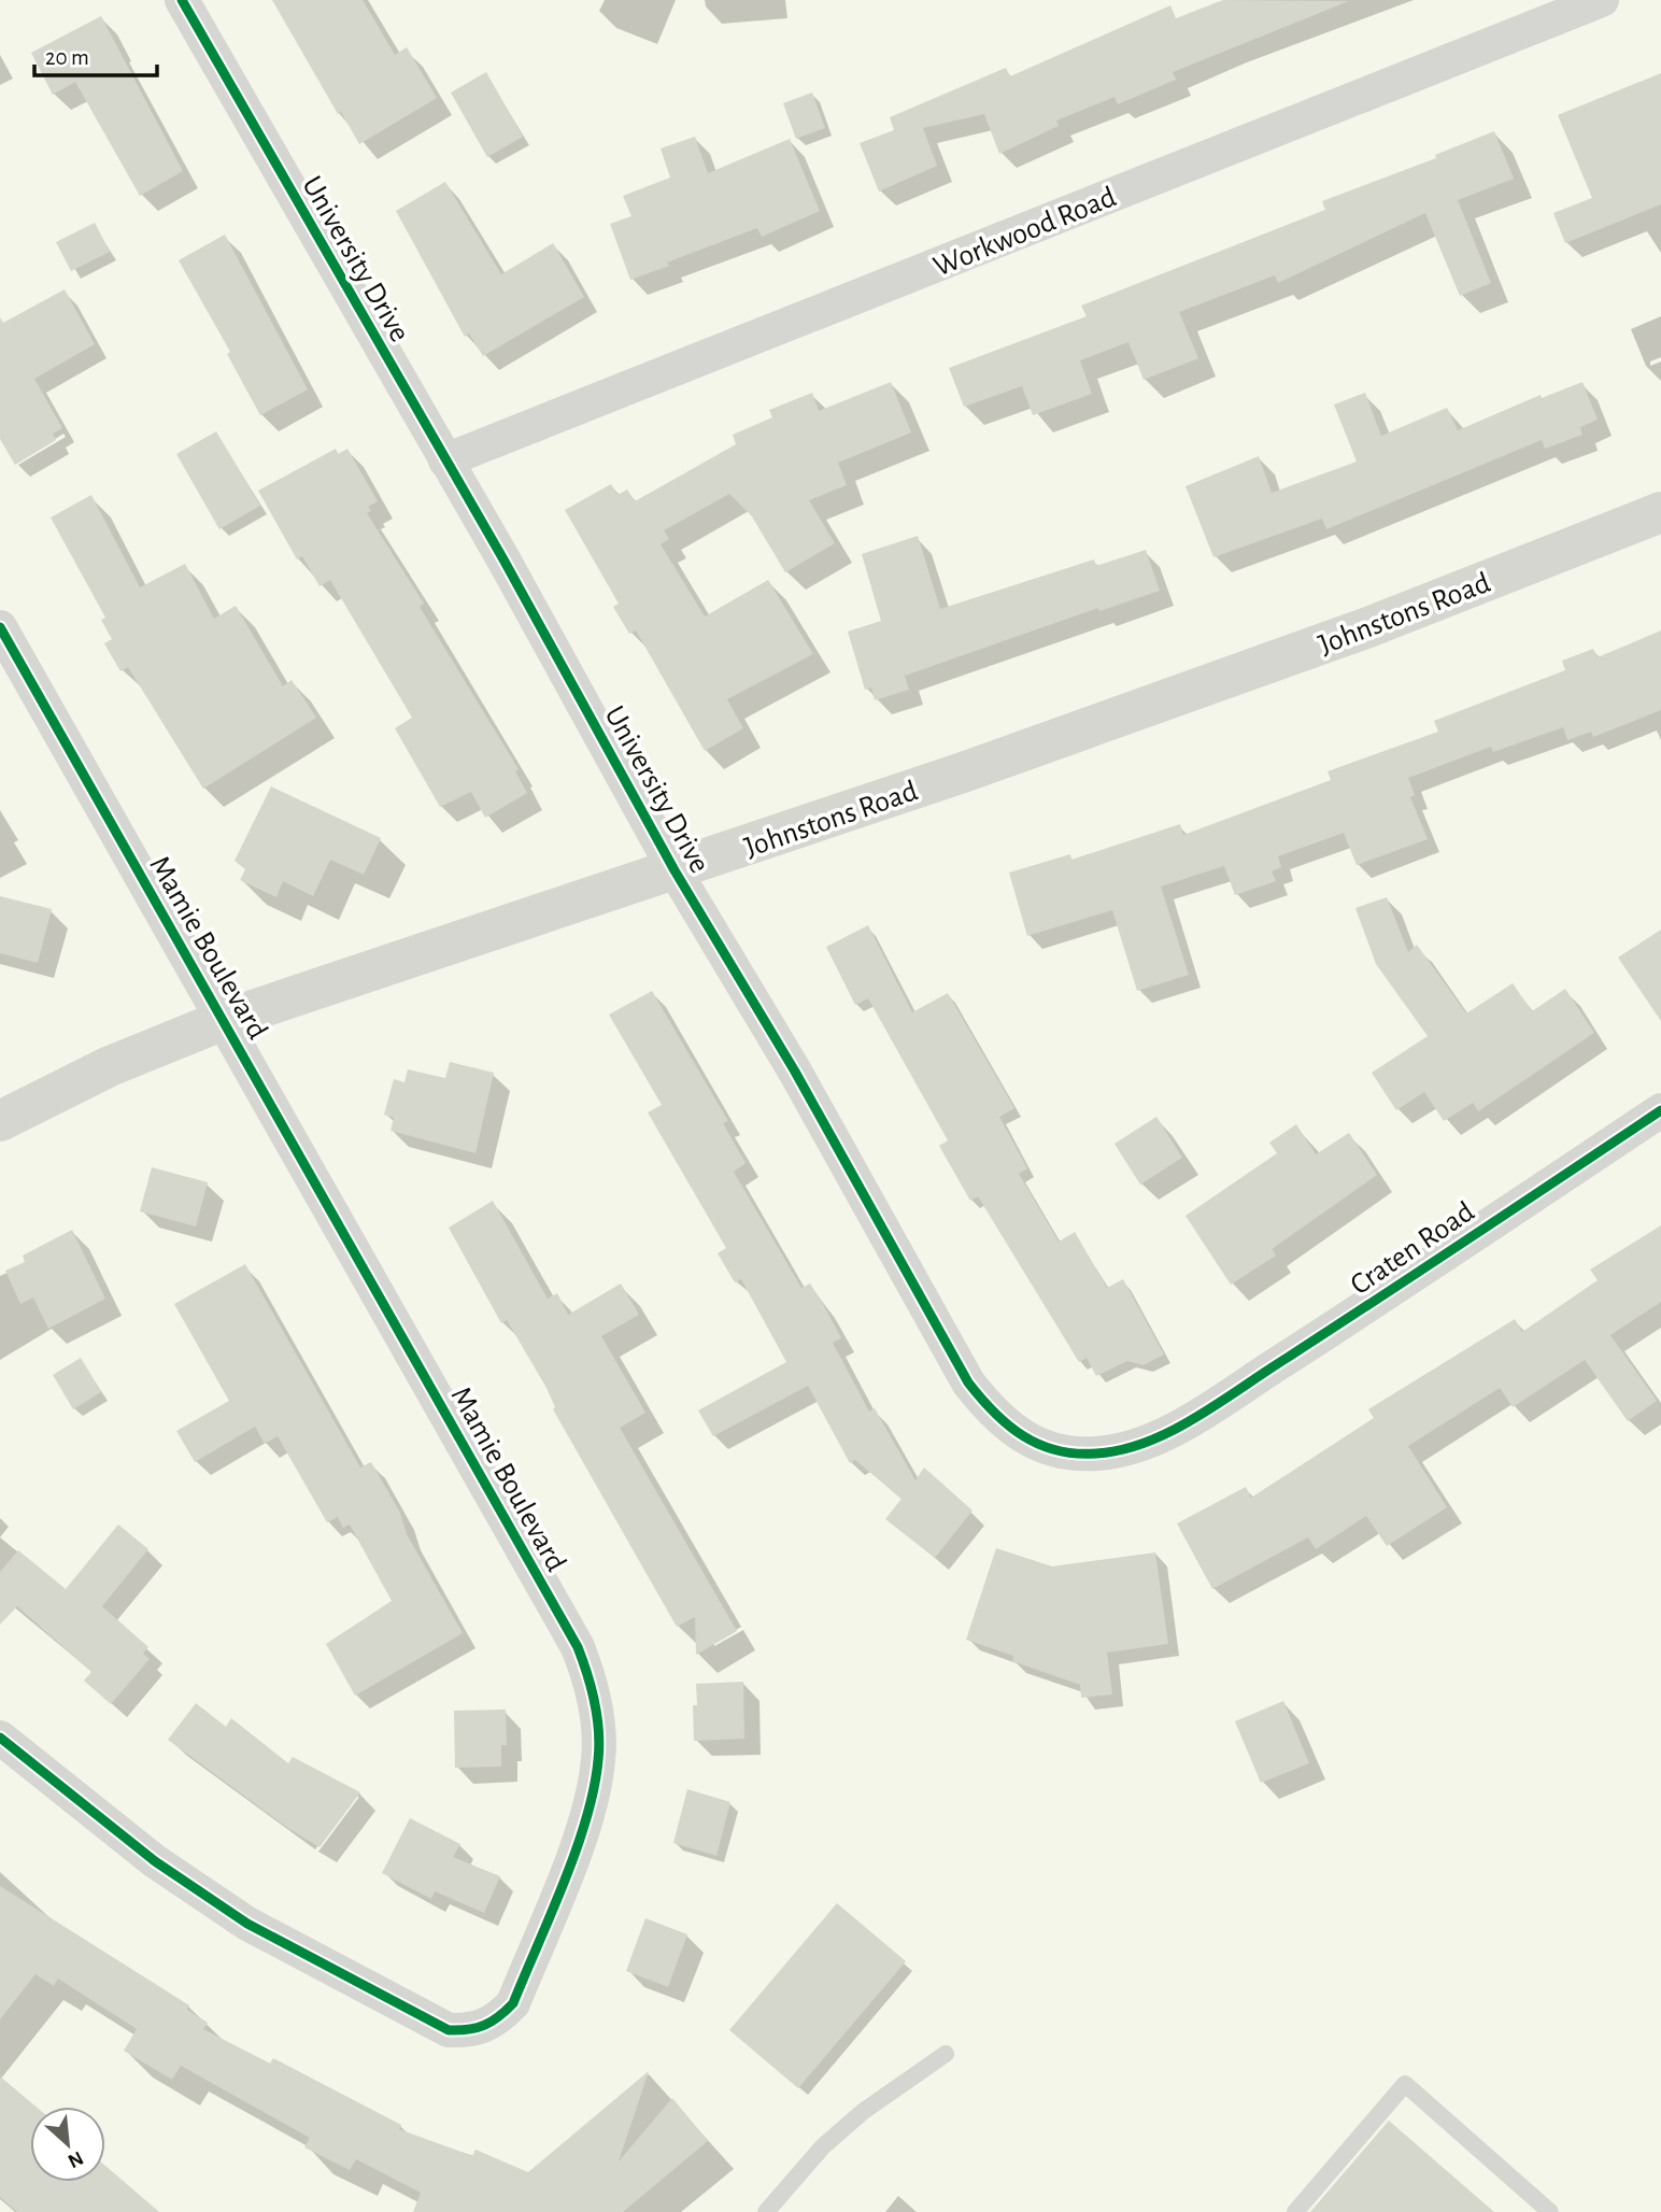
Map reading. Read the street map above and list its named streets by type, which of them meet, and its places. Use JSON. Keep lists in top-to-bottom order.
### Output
{
  "streets": {
    "street": [
      "Workwood Road",
      "University Drive",
      "Johnstons Road",
      "Mamie Boulevard",
      "Craten Road"
    ]
  },
  "crossings": [
    ["Workwood Road", "University Drive"],
    ["University Drive", "Johnstons Road"],
    ["University Drive", "Craten Road"],
    ["Johnstons Road", "Mamie Boulevard"]
  ],
  "scale_bar": "20 m",
  "north": "bottom right"
}
